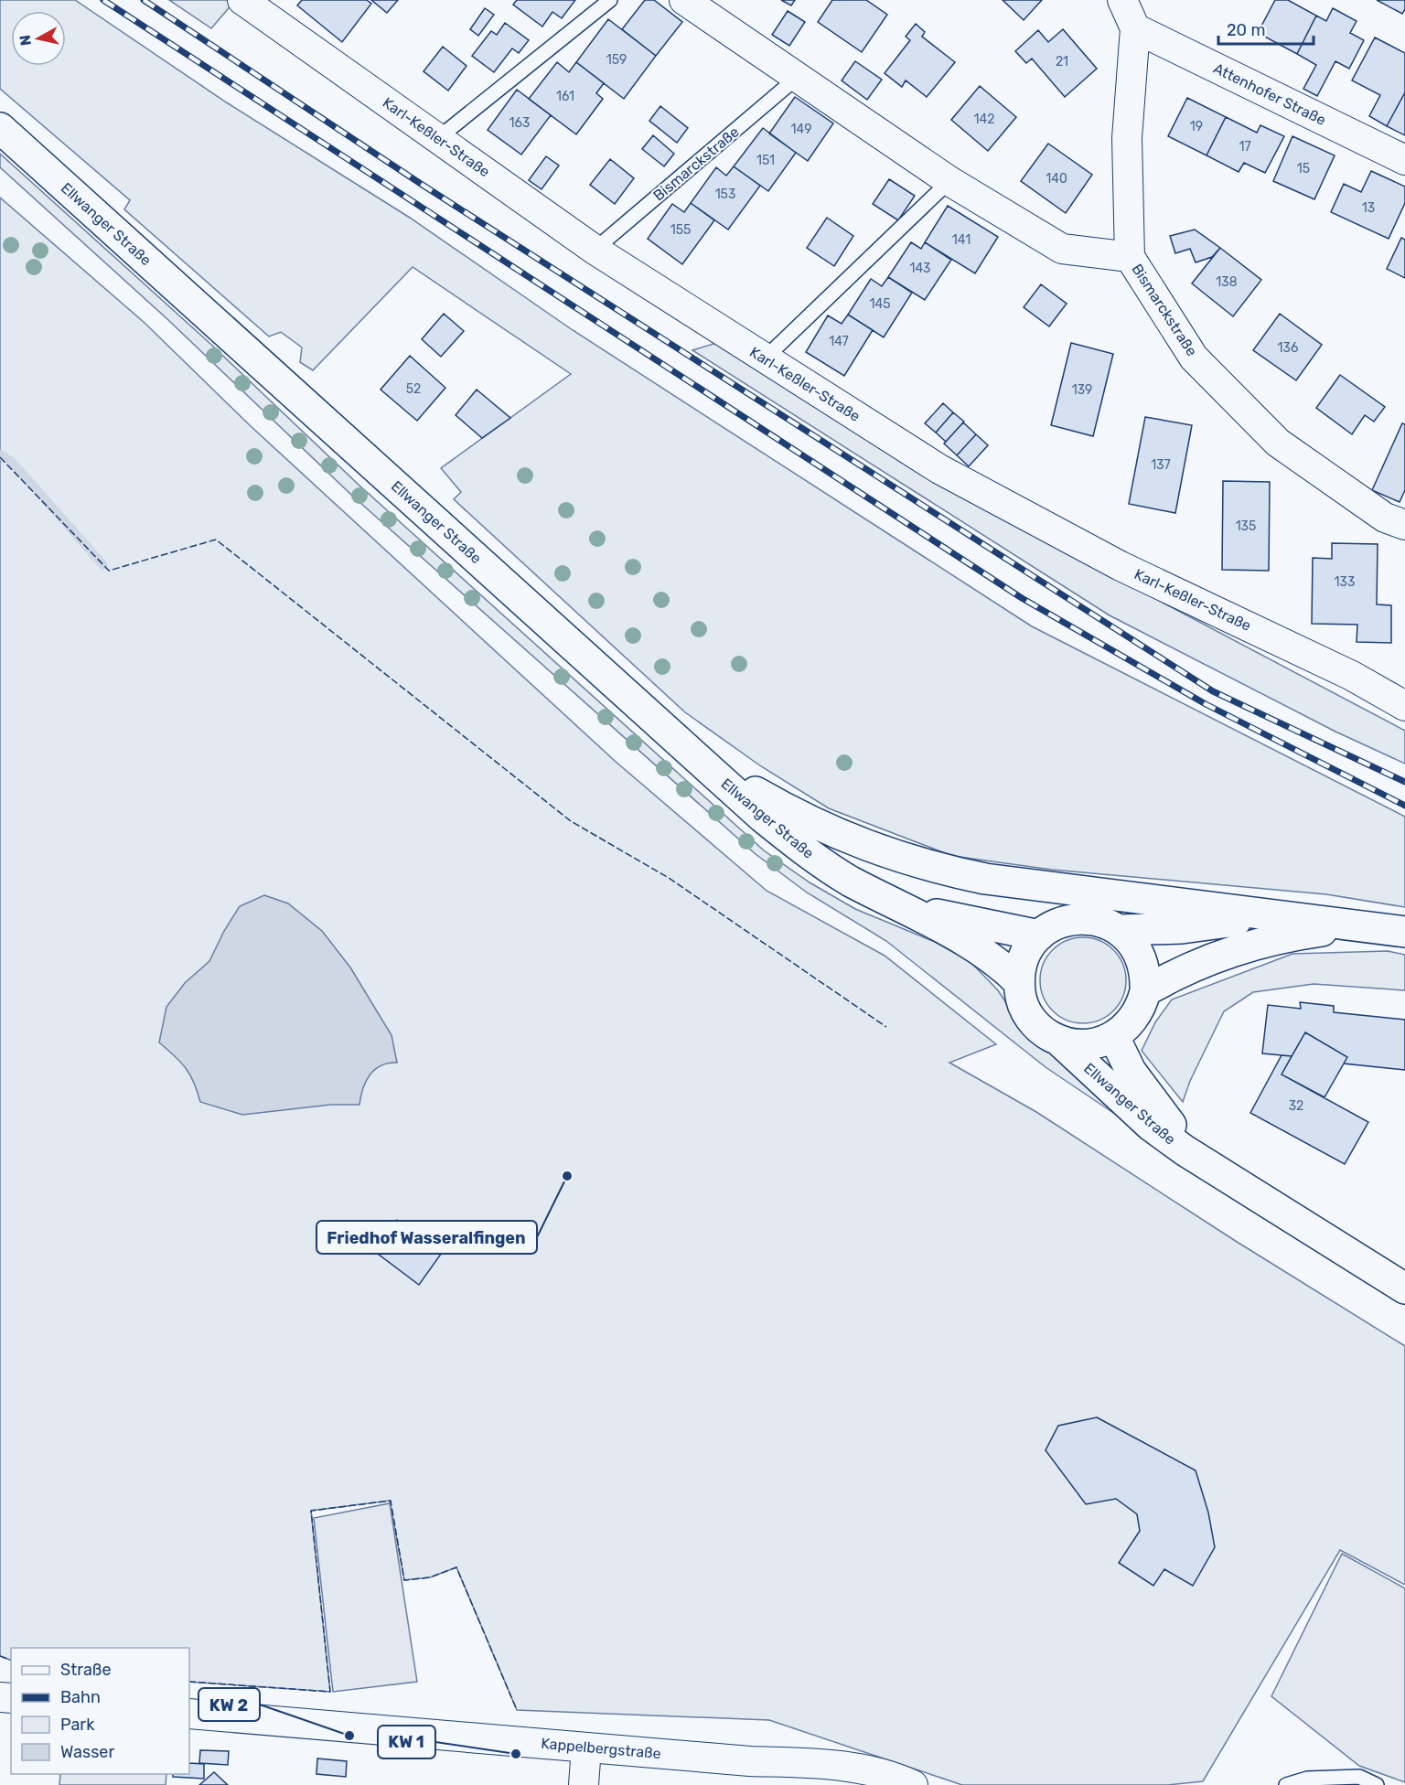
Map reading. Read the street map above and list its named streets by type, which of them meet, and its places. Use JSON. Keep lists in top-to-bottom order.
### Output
{
  "streets": {
    "main road": ["Ellwanger Straße"],
    "street": [
      "Attenhofer Straße",
      "Karl-Keßler-Straße",
      "Bismarckstraße",
      "Kappelbergstraße"
    ]
  },
  "crossings": [
    ["Karl-Keßler-Straße", "Bismarckstraße"]
  ],
  "places": ["Friedhof Wasseralfingen", "KW 2", "KW 1"],
  "house_numbers": [
    "159",
    "21",
    "161",
    "142",
    "163",
    "19",
    "149",
    "17",
    "151",
    "15",
    "140",
    "153",
    "13",
    "155",
    "141",
    "143",
    "138",
    "145",
    "147",
    "136",
    "52",
    "139",
    "137",
    "135",
    "133",
    "32"
  ],
  "legend": [
    "Straße",
    "Bahn",
    "Park",
    "Wasser"
  ],
  "scale_bar": "20 m",
  "north": "left"
}
